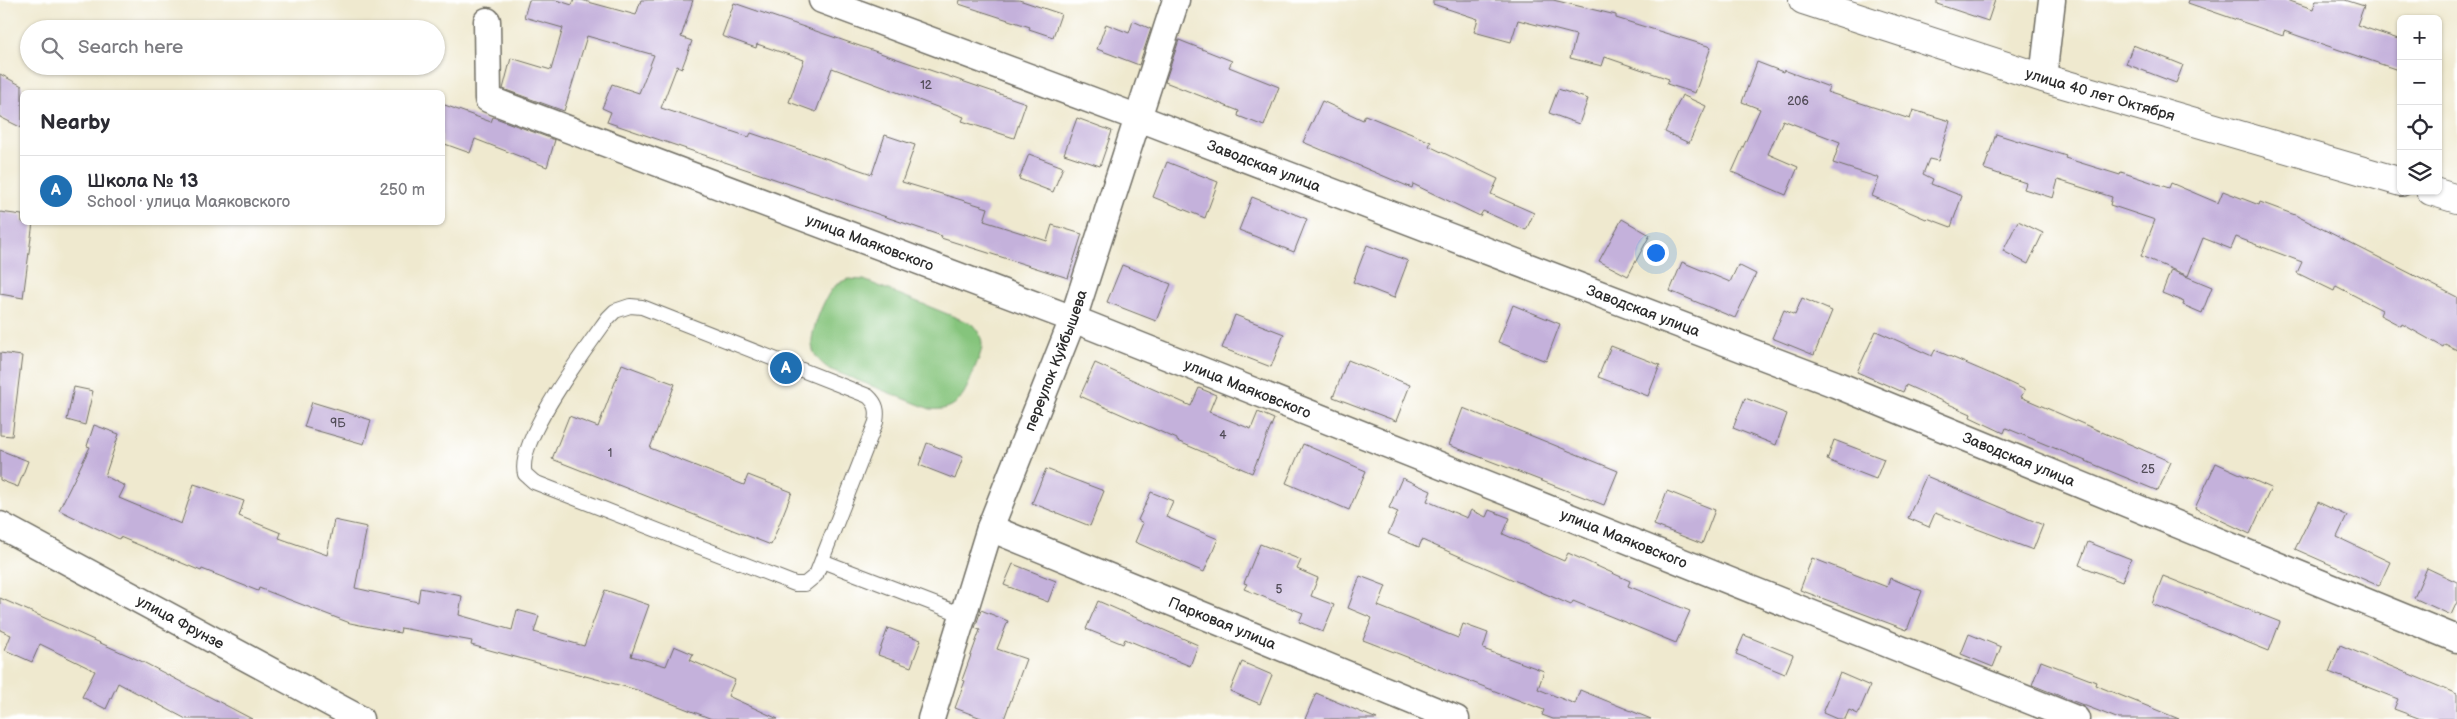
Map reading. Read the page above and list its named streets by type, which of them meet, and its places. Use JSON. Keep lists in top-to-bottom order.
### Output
{
  "streets": {
    "street": [
      "улица 40 лет Октября",
      "Заводская улица",
      "улица Маяковского",
      "переулок Куйбышева",
      "улица Фрунзе",
      "Парковая улица"
    ]
  },
  "crossings": [
    ["Заводская улица", "переулок Куйбышева"],
    ["улица Маяковского", "переулок Куйбышева"],
    ["переулок Куйбышева", "Парковая улица"]
  ],
  "house_numbers": [
    "12",
    "206",
    "9Б",
    "4",
    "1",
    "25",
    "5"
  ],
  "page": {
    "map_buttons": ["+", "−"],
    "search": "Search here",
    "heading": "Nearby",
    "list": [
      {
        "mark": "A",
        "name": "Школа № 13",
        "note": "School · улица Маяковского",
        "value": "250 m"
      }
    ],
    "pins": "A"
  }
}
